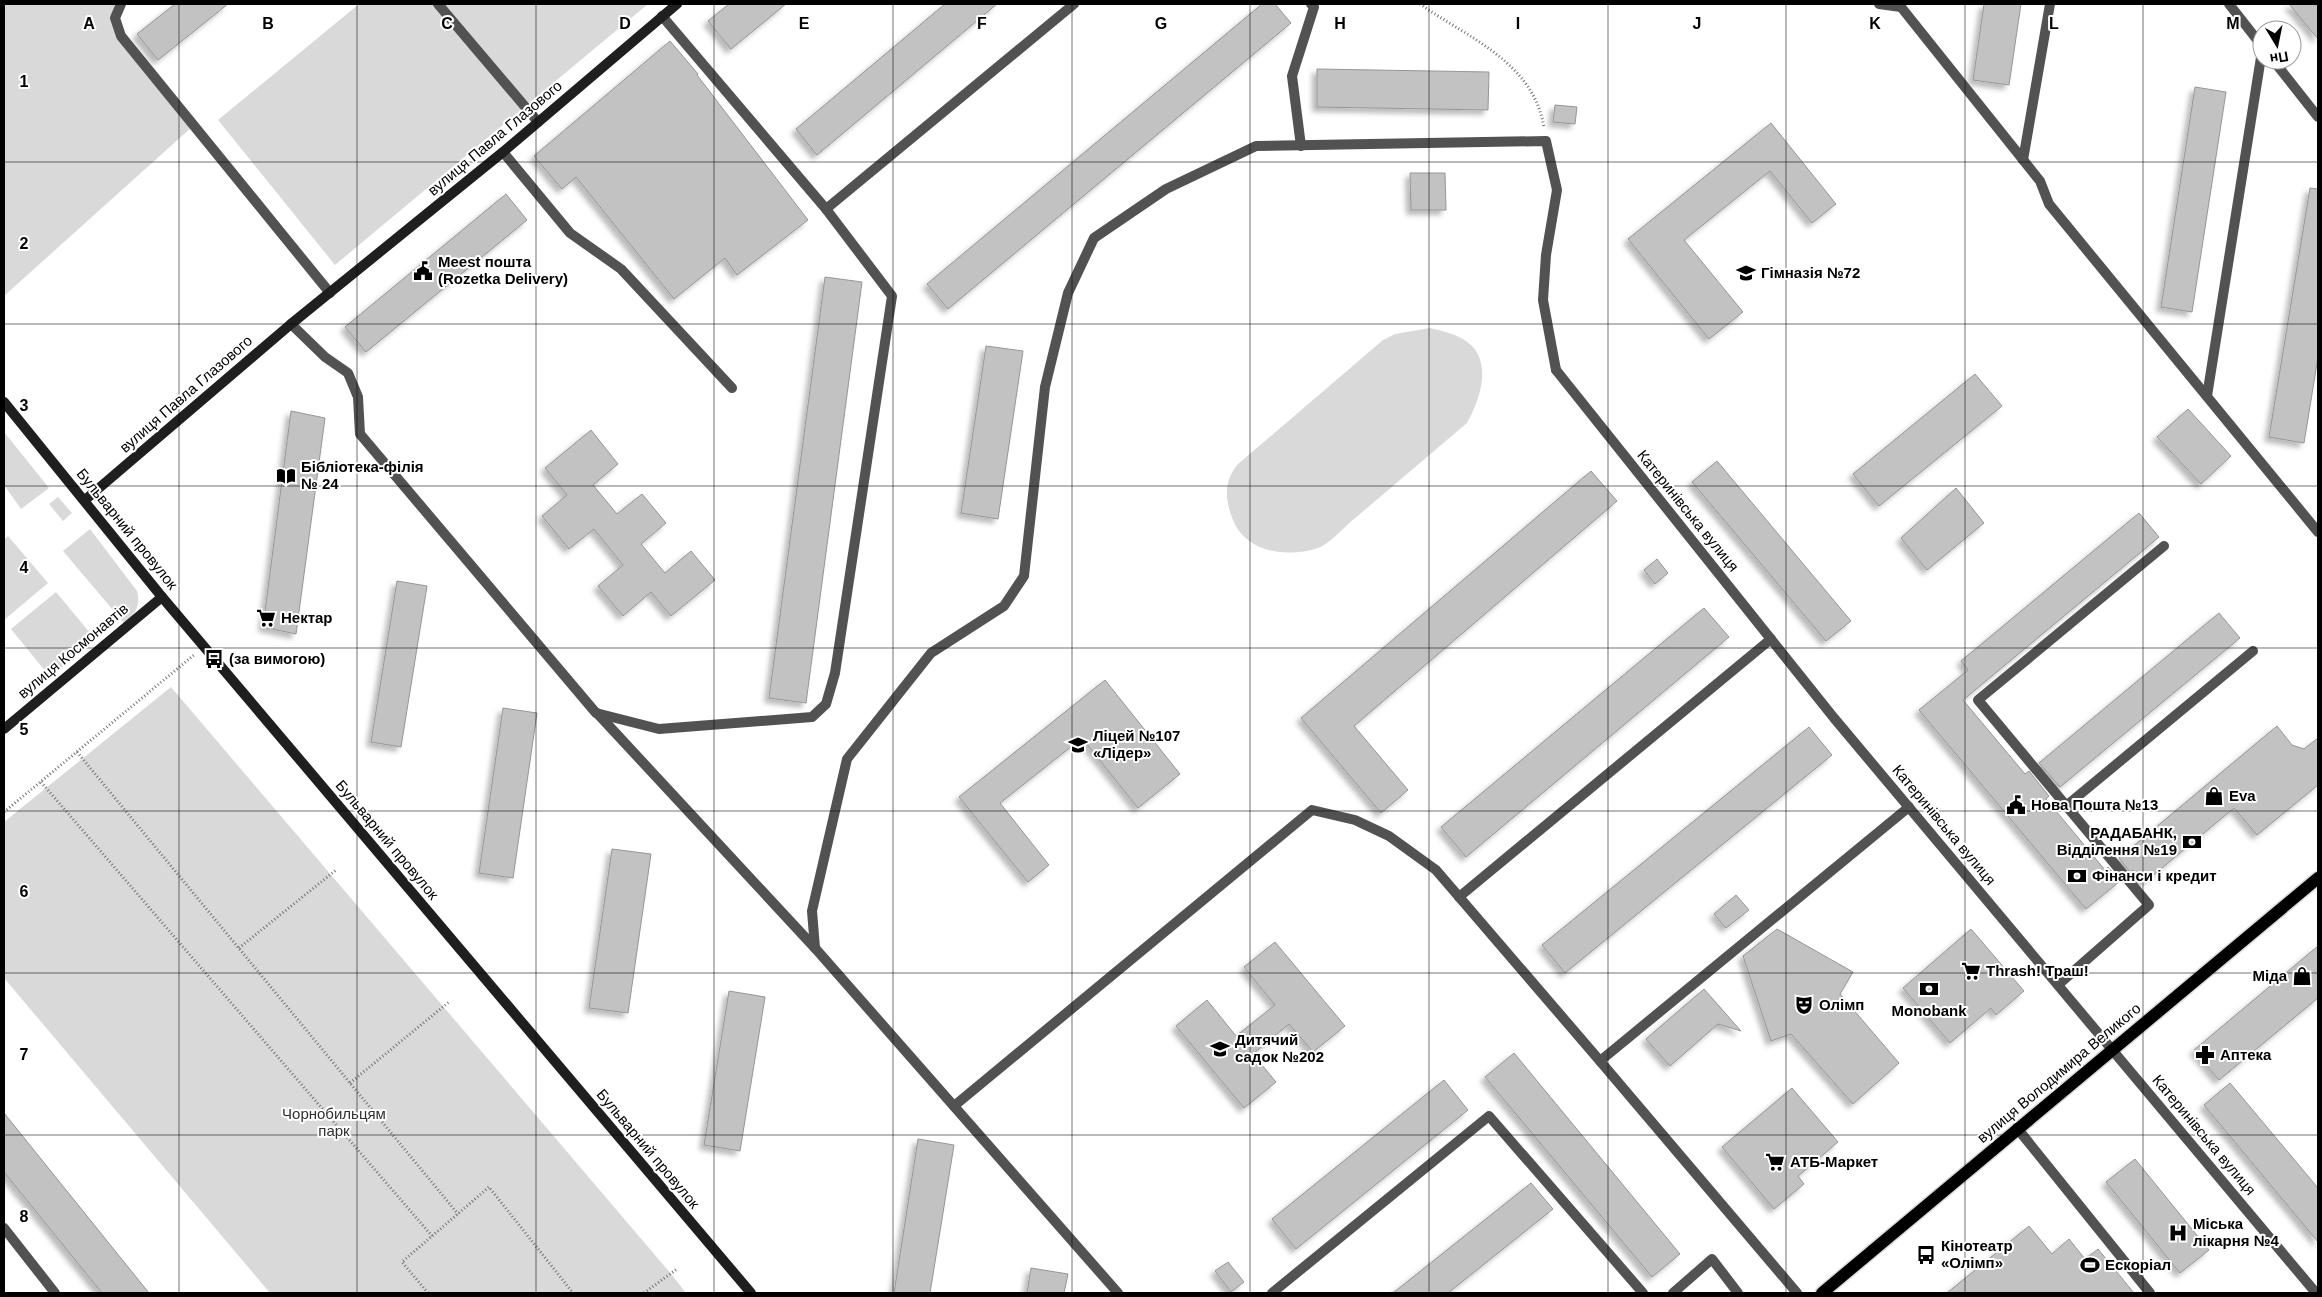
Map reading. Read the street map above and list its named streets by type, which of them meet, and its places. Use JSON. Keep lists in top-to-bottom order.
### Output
{
  "streets": {
    "main road": ["вулиця Володимира Великого"],
    "street": [
      "вулиця Павла Глазового",
      "Катеринівська вулиця",
      "Бульварний провулок",
      "вулиця Космонавтів"
    ]
  },
  "crossings": [
    ["вулиця Павла Глазового", "Бульварний провулок"],
    ["Катеринівська вулиця", "вулиця Володимира Великого"],
    ["Бульварний провулок", "вулиця Космонавтів"]
  ],
  "parks": ["Чорнобильцям парк"],
  "places": {
    "public building": ["Meest пошта (Rozetka Delivery)", "Нова Пошта №13"],
    "school or university": ["Гімназія №72", "Ліцей №107 «Лідер»", "Дитячий садок №202"],
    "library": ["Бібліотека-філія № 24"],
    "supermarket": ["Нектар", "Thrash! Траш!", "АТБ-Маркет"],
    "bus stop": ["(за вимогою)", "Кінотеатр «Олімп»"],
    "shop": ["Eva", "Міда"],
    "bank": ["РАДАБАНК, Відділення №19", "Фінанси і кредит", "Monobank"],
    "theatre": ["Олімп"],
    "pharmacy": ["Аптека"],
    "hospital": ["Міська лікарня №4"],
    "sports": ["Ескоріал"]
  },
  "north": "bottom",
  "grid": {
    "columns": [
      "A",
      "B",
      "C",
      "D",
      "E",
      "F",
      "G",
      "H",
      "I",
      "J",
      "K",
      "L",
      "M"
    ],
    "rows": [
      "1",
      "2",
      "3",
      "4",
      "5",
      "6",
      "7",
      "8"
    ]
  }
}
